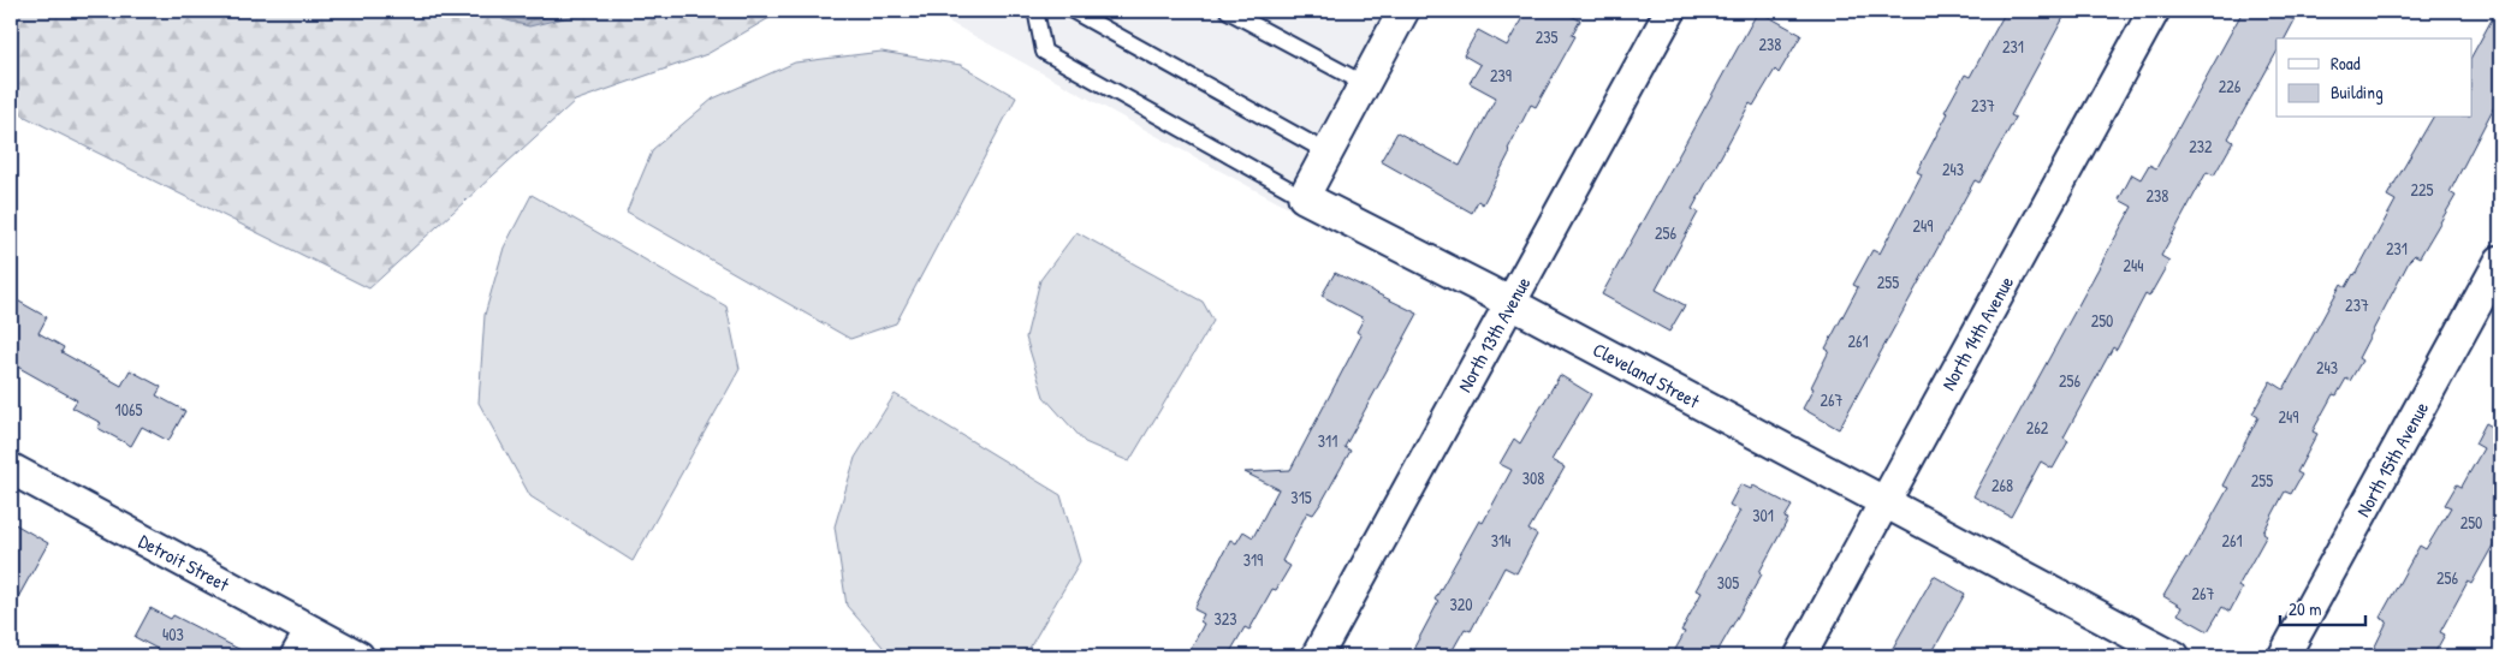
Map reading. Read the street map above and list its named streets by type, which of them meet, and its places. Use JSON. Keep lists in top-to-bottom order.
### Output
{
  "streets": {
    "street": [
      "North 14th Avenue",
      "North 13th Avenue",
      "Cleveland Street",
      "North 15th Avenue",
      "Detroit Street"
    ]
  },
  "crossings": [
    ["North 14th Avenue", "Cleveland Street"],
    ["North 13th Avenue", "Cleveland Street"]
  ],
  "house_numbers": [
    "235",
    "238",
    "231",
    "239",
    "226",
    "237",
    "232",
    "243",
    "225",
    "238",
    "249",
    "256",
    "231",
    "244",
    "255",
    "237",
    "250",
    "261",
    "243",
    "256",
    "267",
    "1065",
    "249",
    "262",
    "311",
    "308",
    "255",
    "268",
    "315",
    "301",
    "250",
    "314",
    "261",
    "319",
    "256",
    "305",
    "267",
    "320",
    "323",
    "403"
  ],
  "legend": ["Road", "Building"],
  "scale_bar": "20 m"
}
